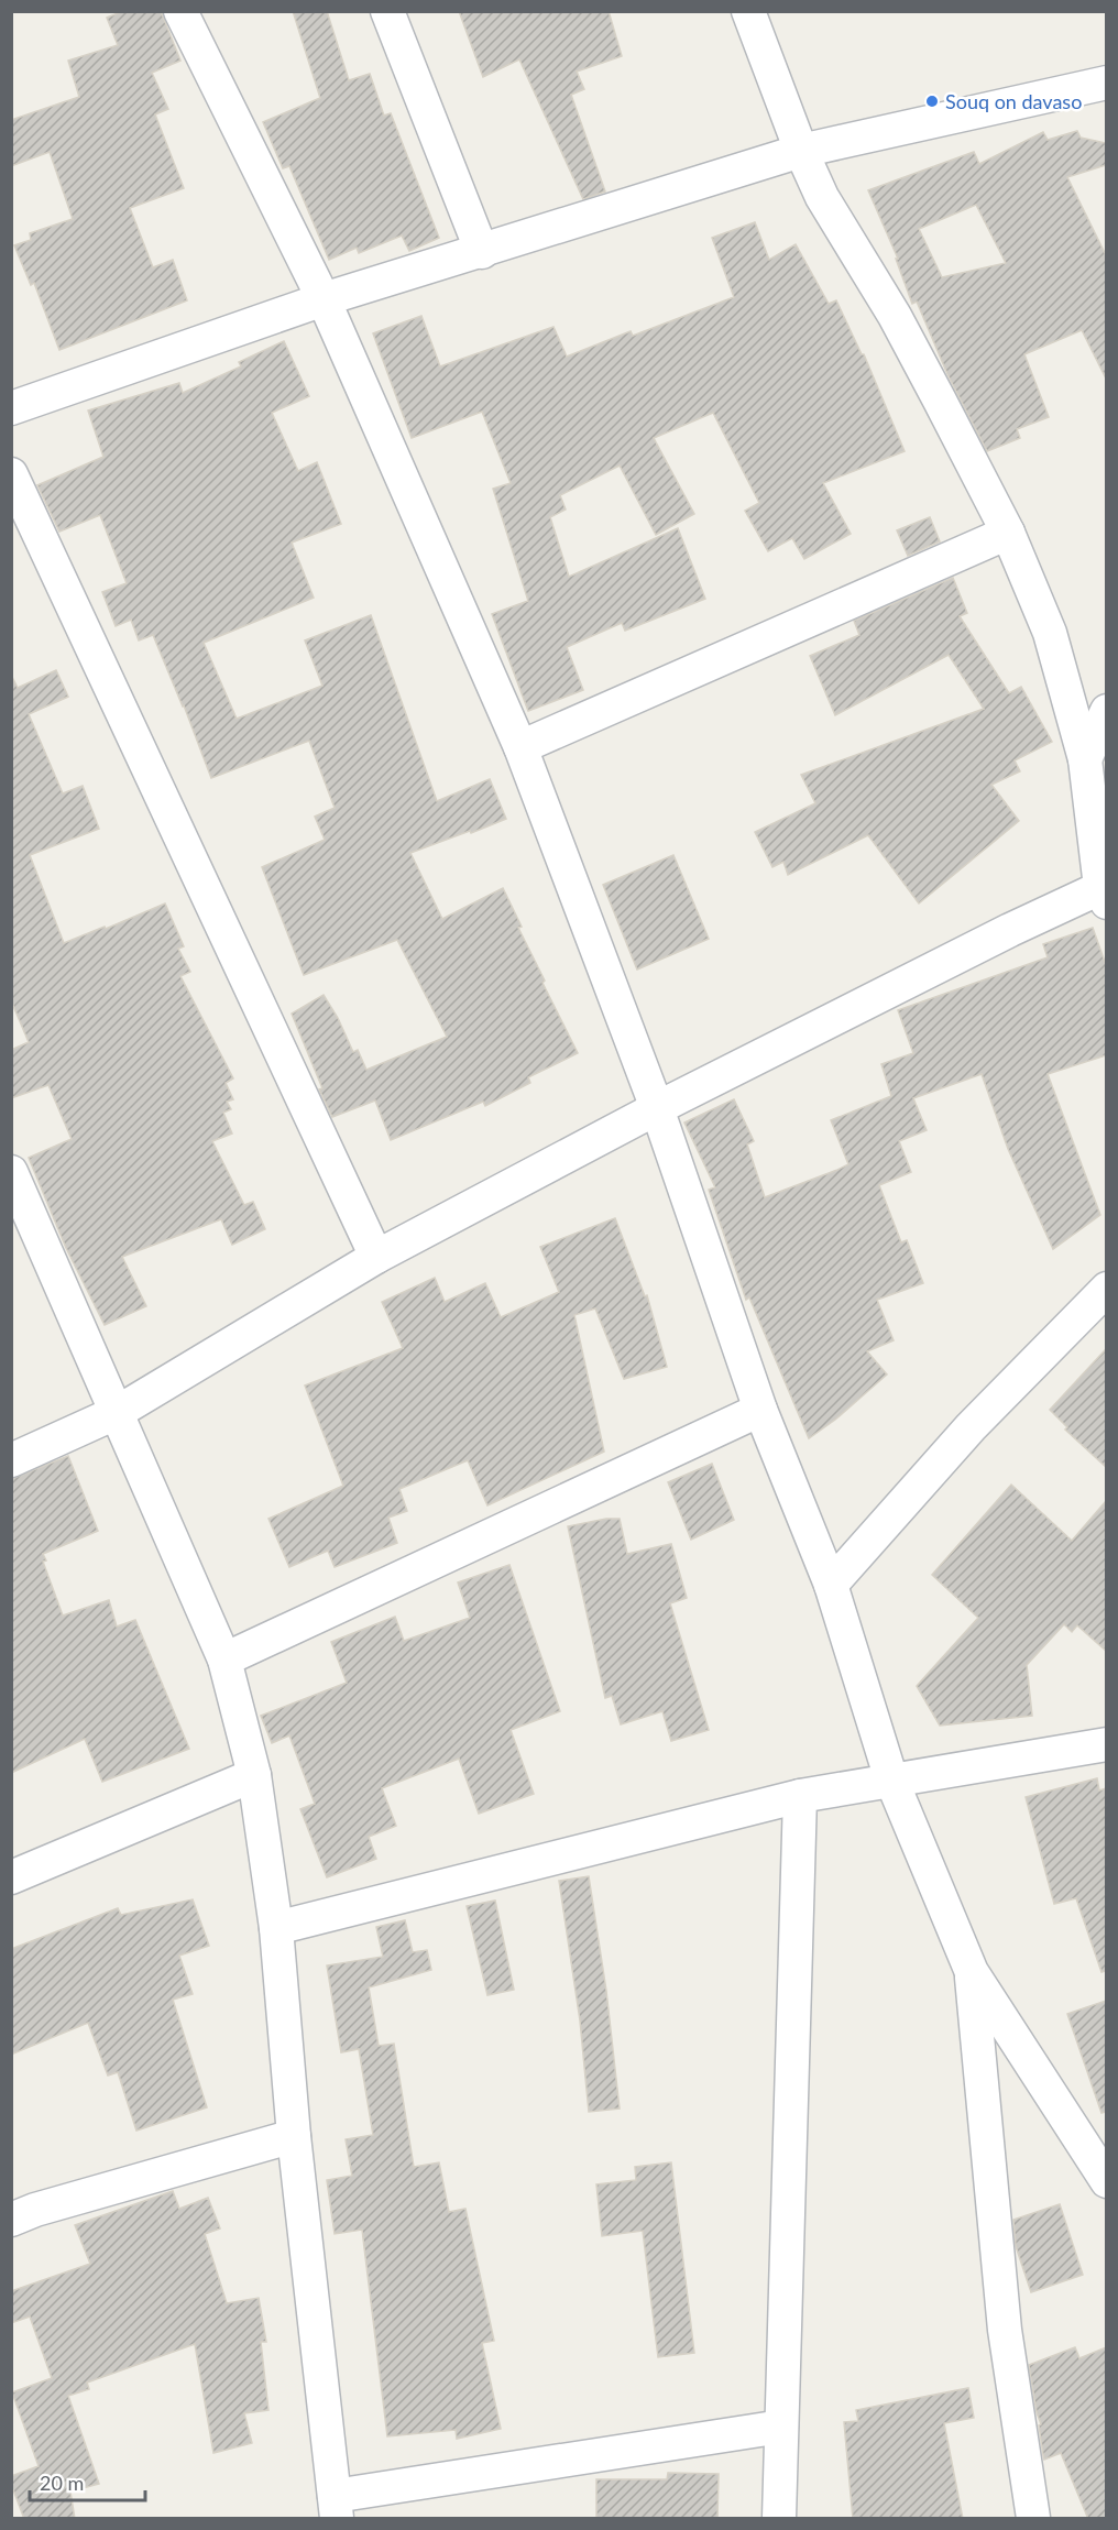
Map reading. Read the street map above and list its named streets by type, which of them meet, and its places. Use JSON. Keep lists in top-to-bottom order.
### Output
{
  "places": ["Souq on davaso"],
  "scale_bar": "20 m"
}
